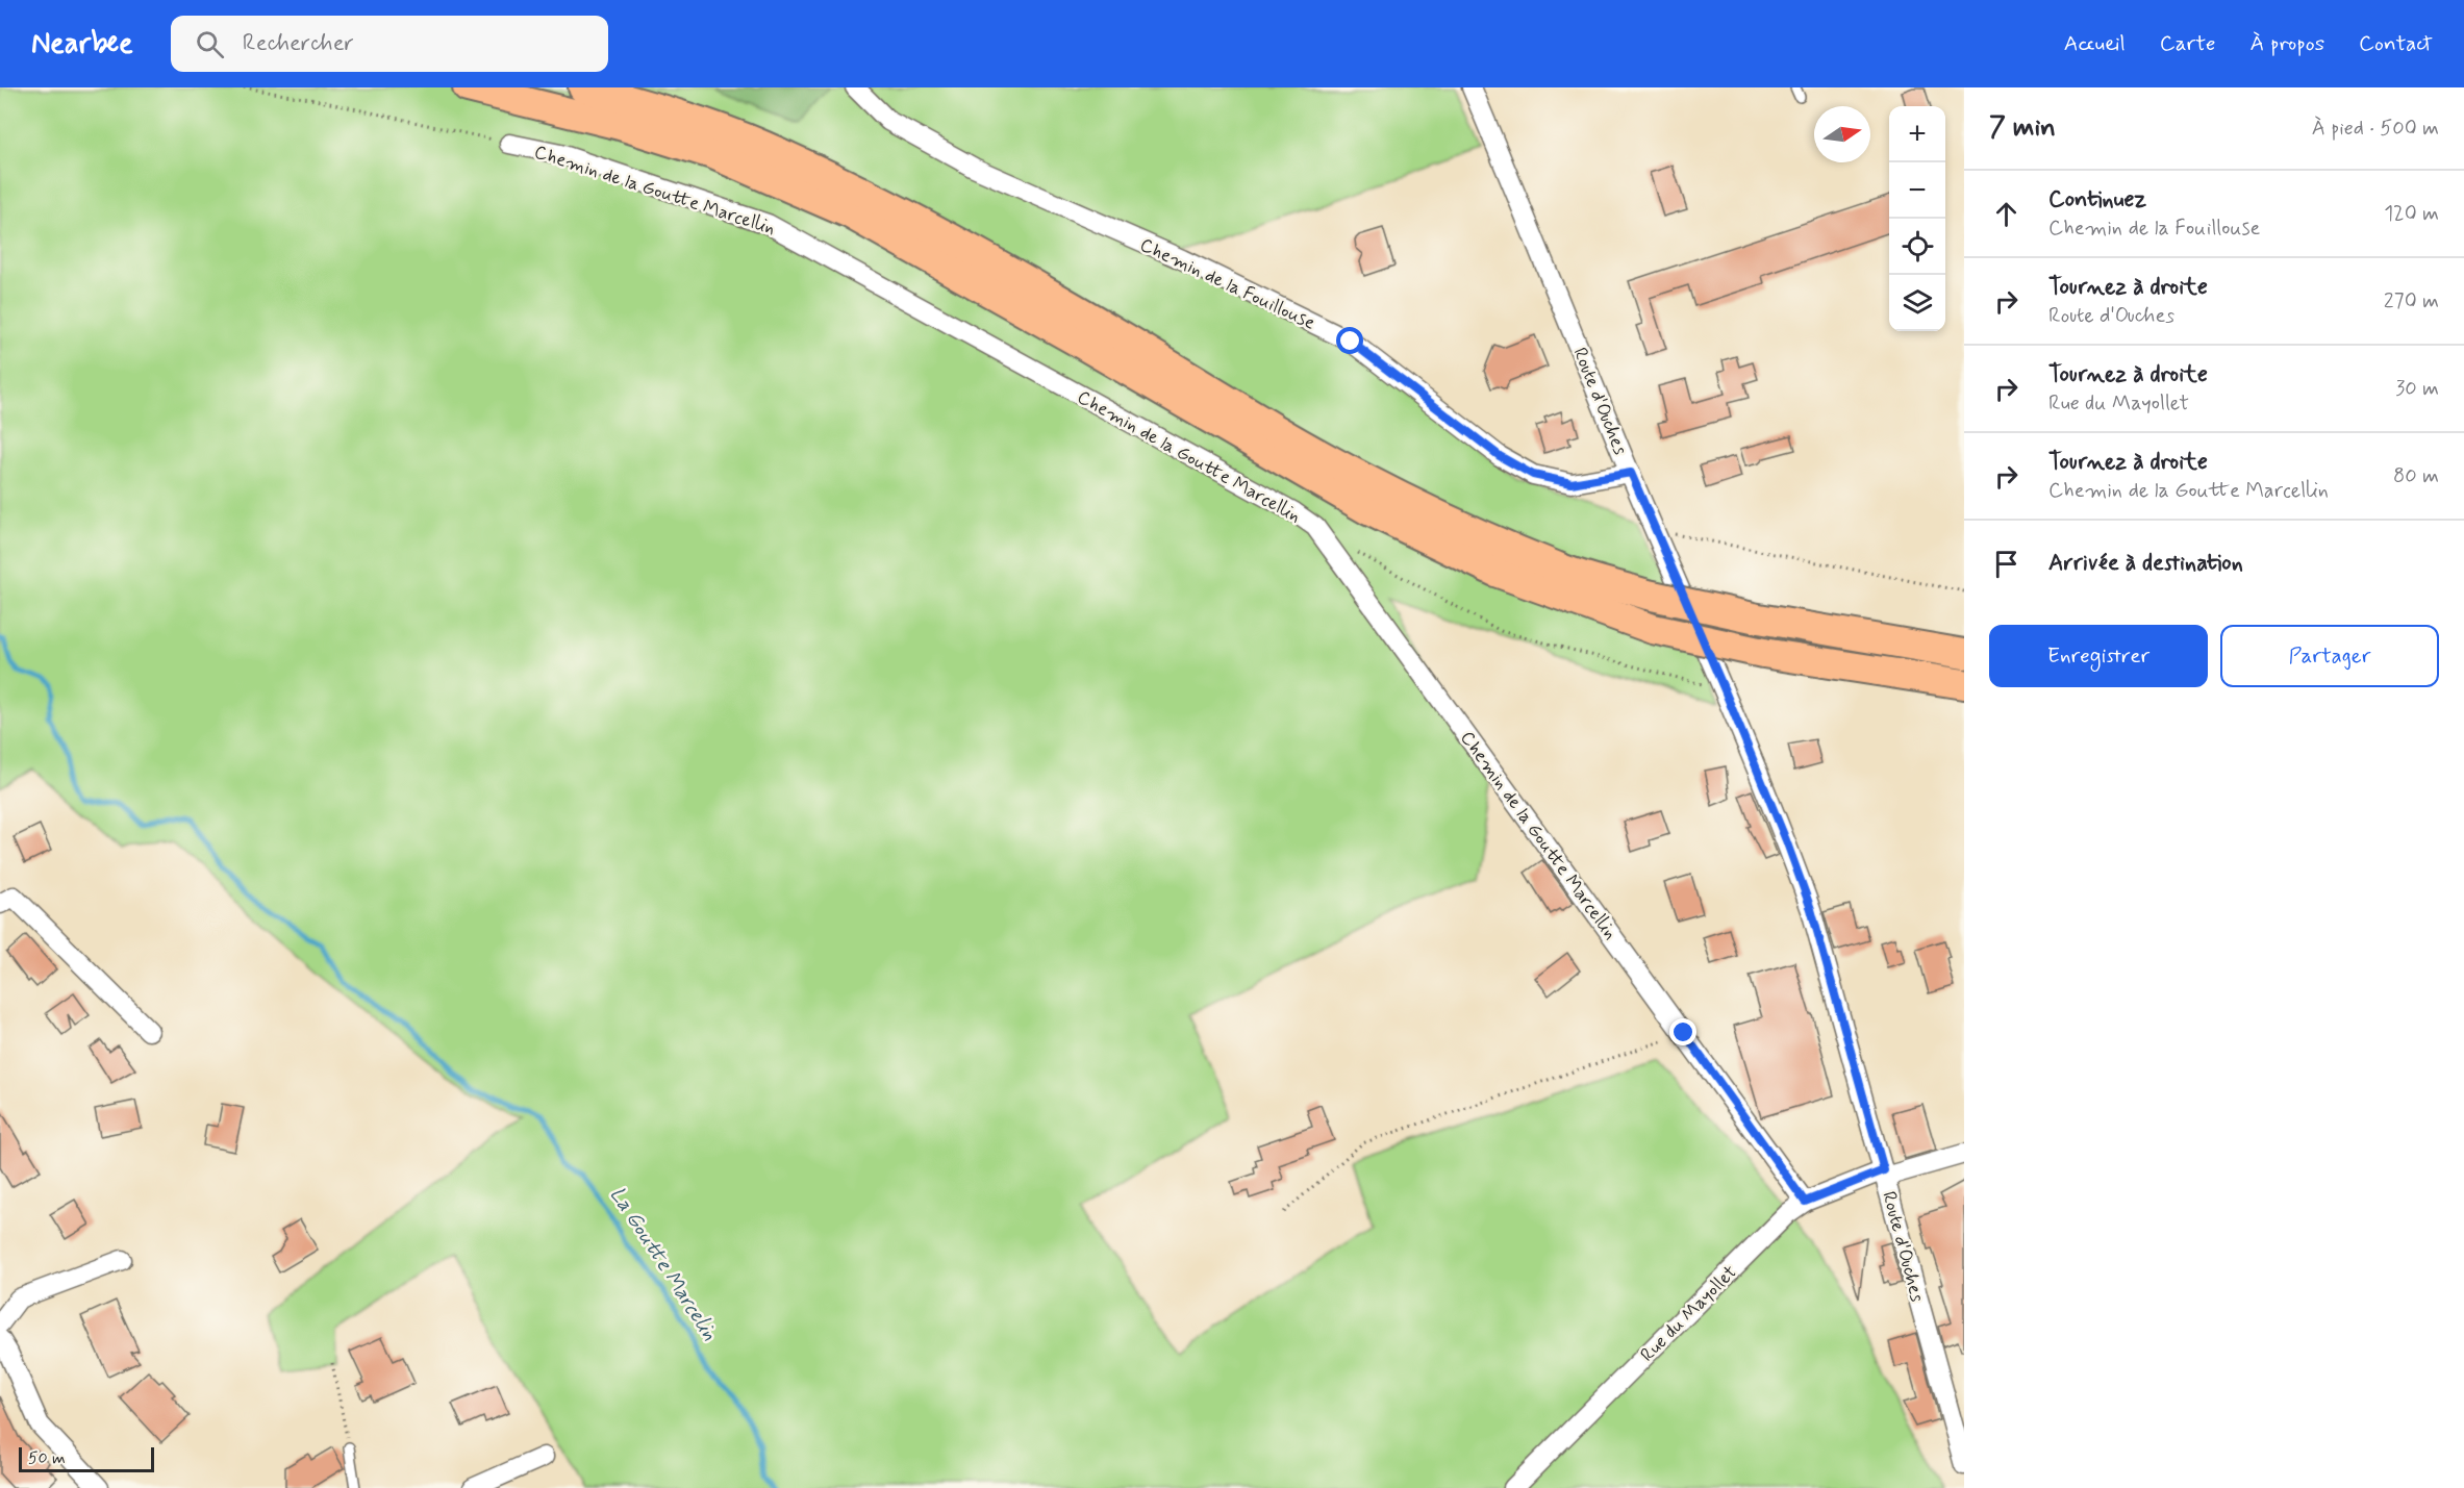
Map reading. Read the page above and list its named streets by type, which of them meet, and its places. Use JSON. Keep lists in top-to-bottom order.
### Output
{
  "streets": {
    "street": [
      "Chemin de la Goutte Marcellin",
      "Chemin de la Fouillouse",
      "Route d'Ouches",
      "Rue du Mayollet"
    ]
  },
  "crossings": [
    ["Chemin de la Goutte Marcellin", "Rue du Mayollet"],
    ["Chemin de la Fouillouse", "Route d'Ouches"],
    ["Route d'Ouches", "Rue du Mayollet"]
  ],
  "water": ["La Goutte Marcelin"],
  "scale_bar": "50 m",
  "north": "right",
  "page": {
    "header": "Nearbee",
    "search": "Rechercher",
    "nav": [
      "Accueil",
      "Carte",
      "À propos",
      "Contact"
    ],
    "heading": ["7 min", "À pied · 500 m"],
    "map_buttons": ["+", "−"],
    "list": [
      ["Continuez", "Chemin de la Fouillouse", "120 m"],
      ["Tournez à droite", "Route d'Ouches", "270 m"],
      ["Tournez à droite", "Rue du Mayollet", "30 m"],
      ["Tournez à droite", "Chemin de la Goutte Marcellin", "80 m"],
      "Arrivée à destination"
    ],
    "buttons": ["Enregistrer", "Partager"],
    "scale": "50 m"
  }
}
